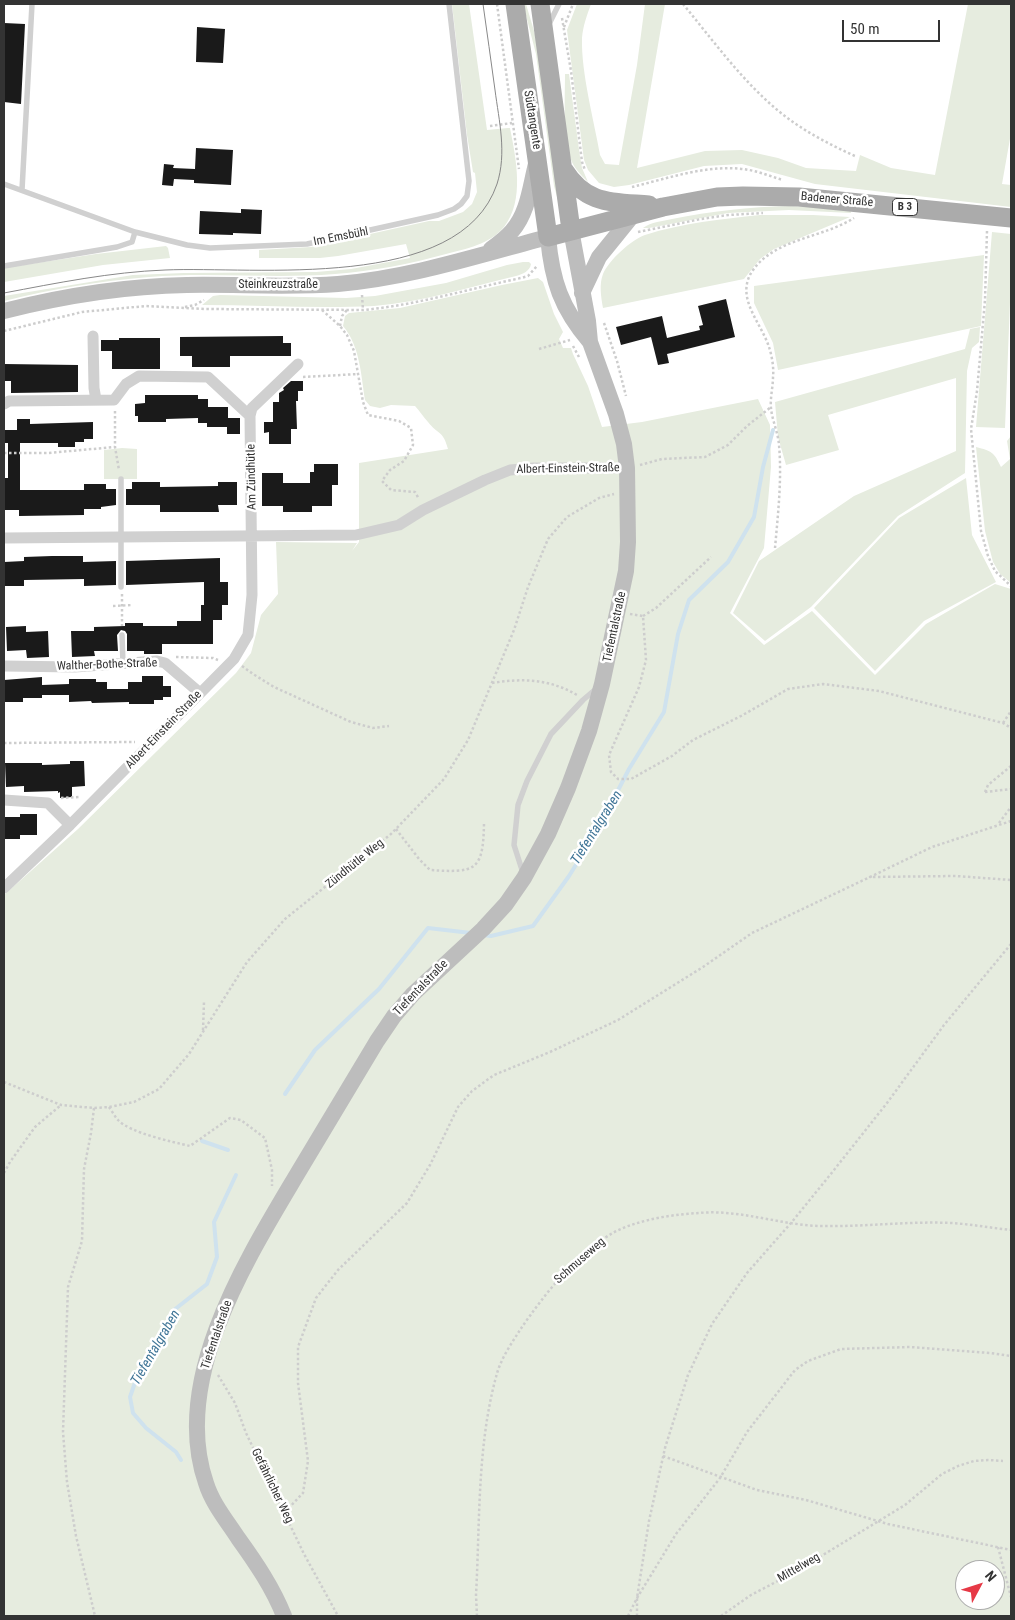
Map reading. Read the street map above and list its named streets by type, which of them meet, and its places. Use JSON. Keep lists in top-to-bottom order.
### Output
{
  "streets": {
    "main road": ["Südtangente", "Badener Straße", "B 3"],
    "street": [
      "Steinkreuzstraße",
      "Albert-Einstein-Straße",
      "Am Zündhütle",
      "Tiefentalstraße",
      "Walther-Bothe-Straße"
    ],
    "lane": ["Im Emsbühl"],
    "path": [
      "Zündhütle Weg",
      "Schmuseweg",
      "Gefährlicher Weg",
      "Mittelweg"
    ]
  },
  "crossings": [
    ["Südtangente", "Badener Straße"],
    ["Südtangente", "Steinkreuzstraße"],
    ["Südtangente", "Tiefentalstraße"],
    ["Badener Straße", "Steinkreuzstraße"],
    ["Badener Straße", "Tiefentalstraße"],
    ["Steinkreuzstraße", "Tiefentalstraße"],
    ["Albert-Einstein-Straße", "Am Zündhütle"],
    ["Albert-Einstein-Straße", "Tiefentalstraße"],
    ["Albert-Einstein-Straße", "Walther-Bothe-Straße"],
    ["Tiefentalstraße", "Gefährlicher Weg"]
  ],
  "water": ["Tiefentalgraben"],
  "scale_bar": "50 m",
  "north": "top right"
}
